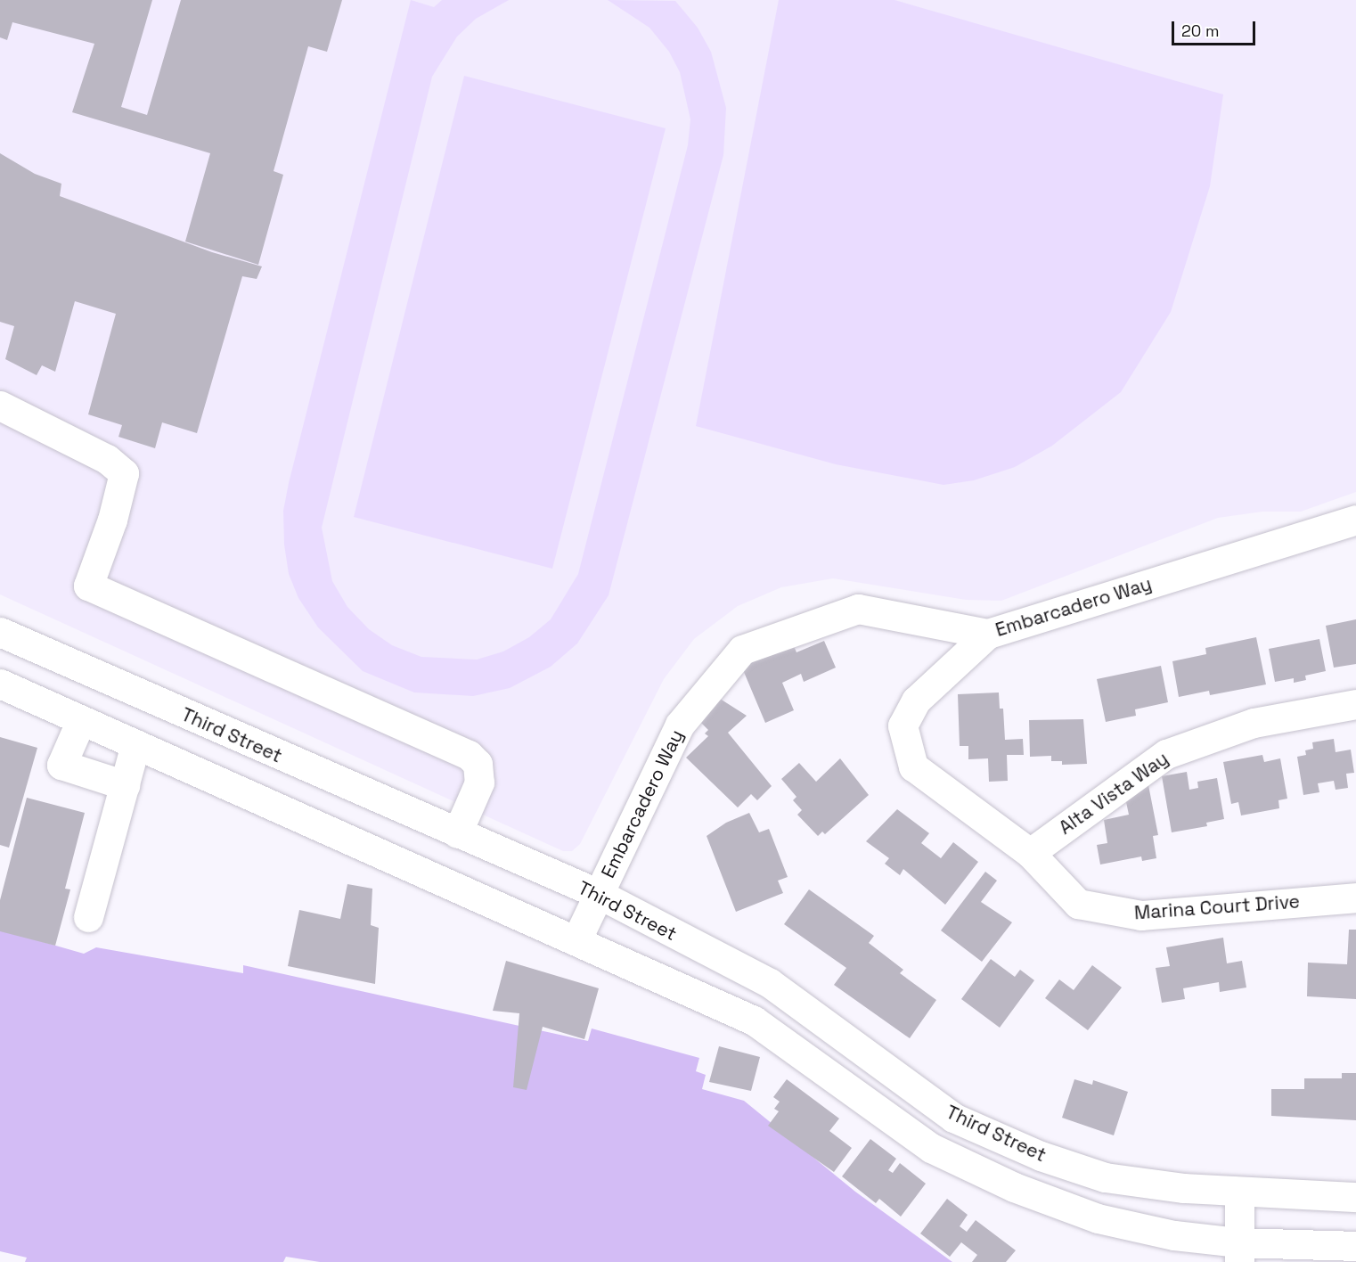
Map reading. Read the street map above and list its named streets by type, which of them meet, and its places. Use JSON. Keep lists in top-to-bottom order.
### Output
{
  "streets": {
    "main road": [
      "Embarcadero Way",
      "Third Street",
      "Alta Vista Way",
      "Marina Court Drive"
    ]
  },
  "crossings": [
    ["Embarcadero Way", "Third Street"],
    ["Embarcadero Way", "Marina Court Drive"],
    ["Alta Vista Way", "Marina Court Drive"]
  ],
  "scale_bar": "20 m"
}
